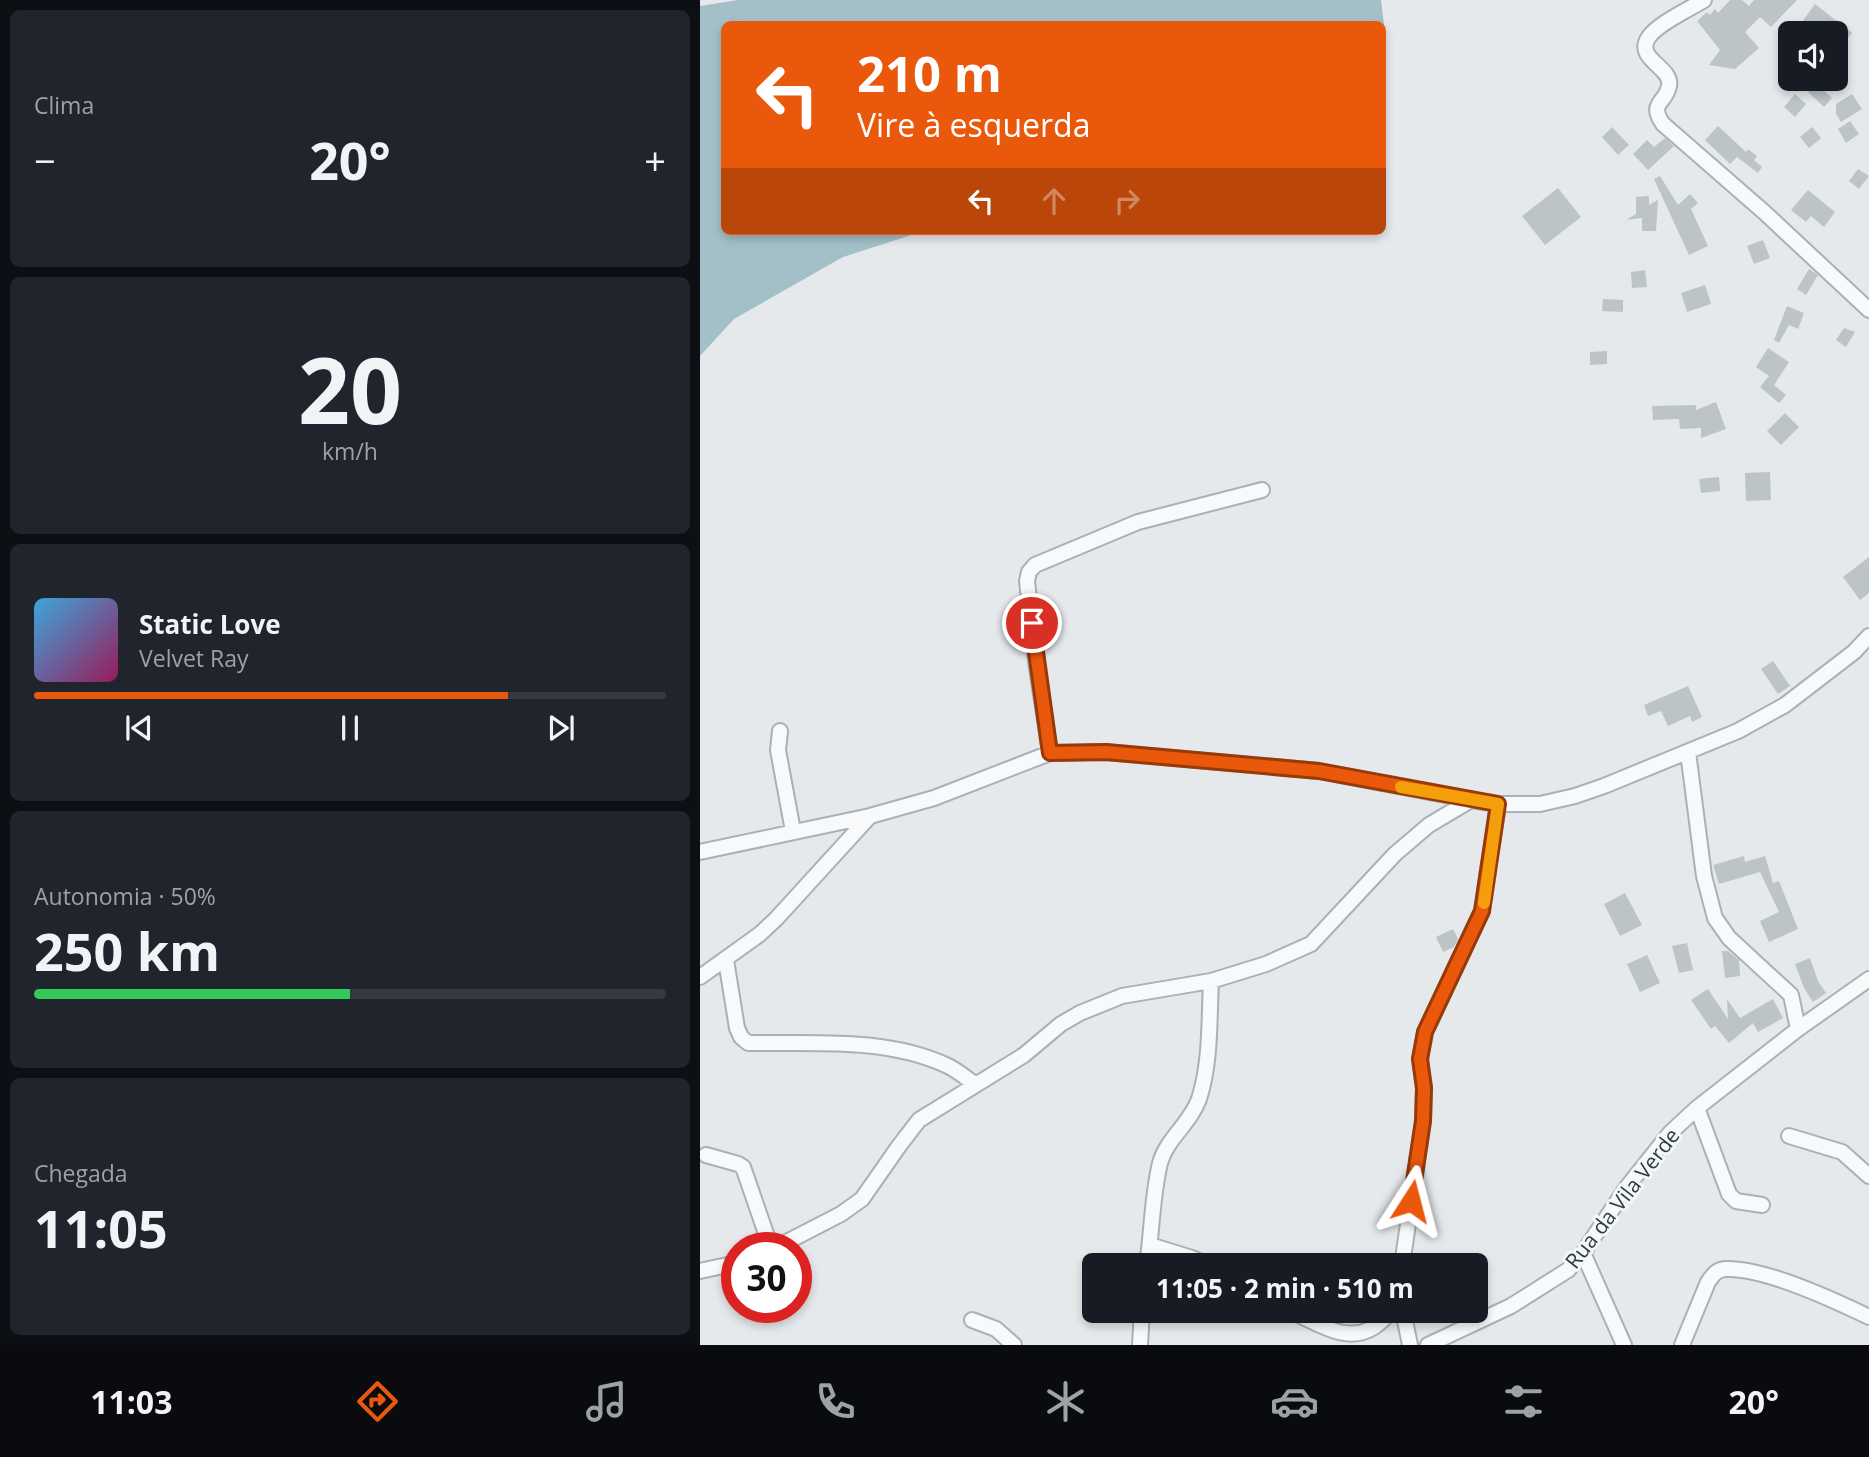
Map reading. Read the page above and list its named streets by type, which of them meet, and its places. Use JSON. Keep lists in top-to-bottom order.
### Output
{
  "streets": {
    "street": ["Rua da Vila Verde"]
  },
  "page": {
    "tile": [
      "Clima",
      ["20", "km/h"],
      ["Autonomia · 50%", "250 km"],
      ["Chegada", "11:05"]
    ],
    "turn": ["210 m", "Vire à esquerda"],
    "heat": ["−", "20°", "+"],
    "song": ["Static Love", "Velvet Ray"],
    "limit": "30",
    "trip": "11:05 · 2 min · 510 m",
    "tabs": ["11:03", "20°"]
  }
}
